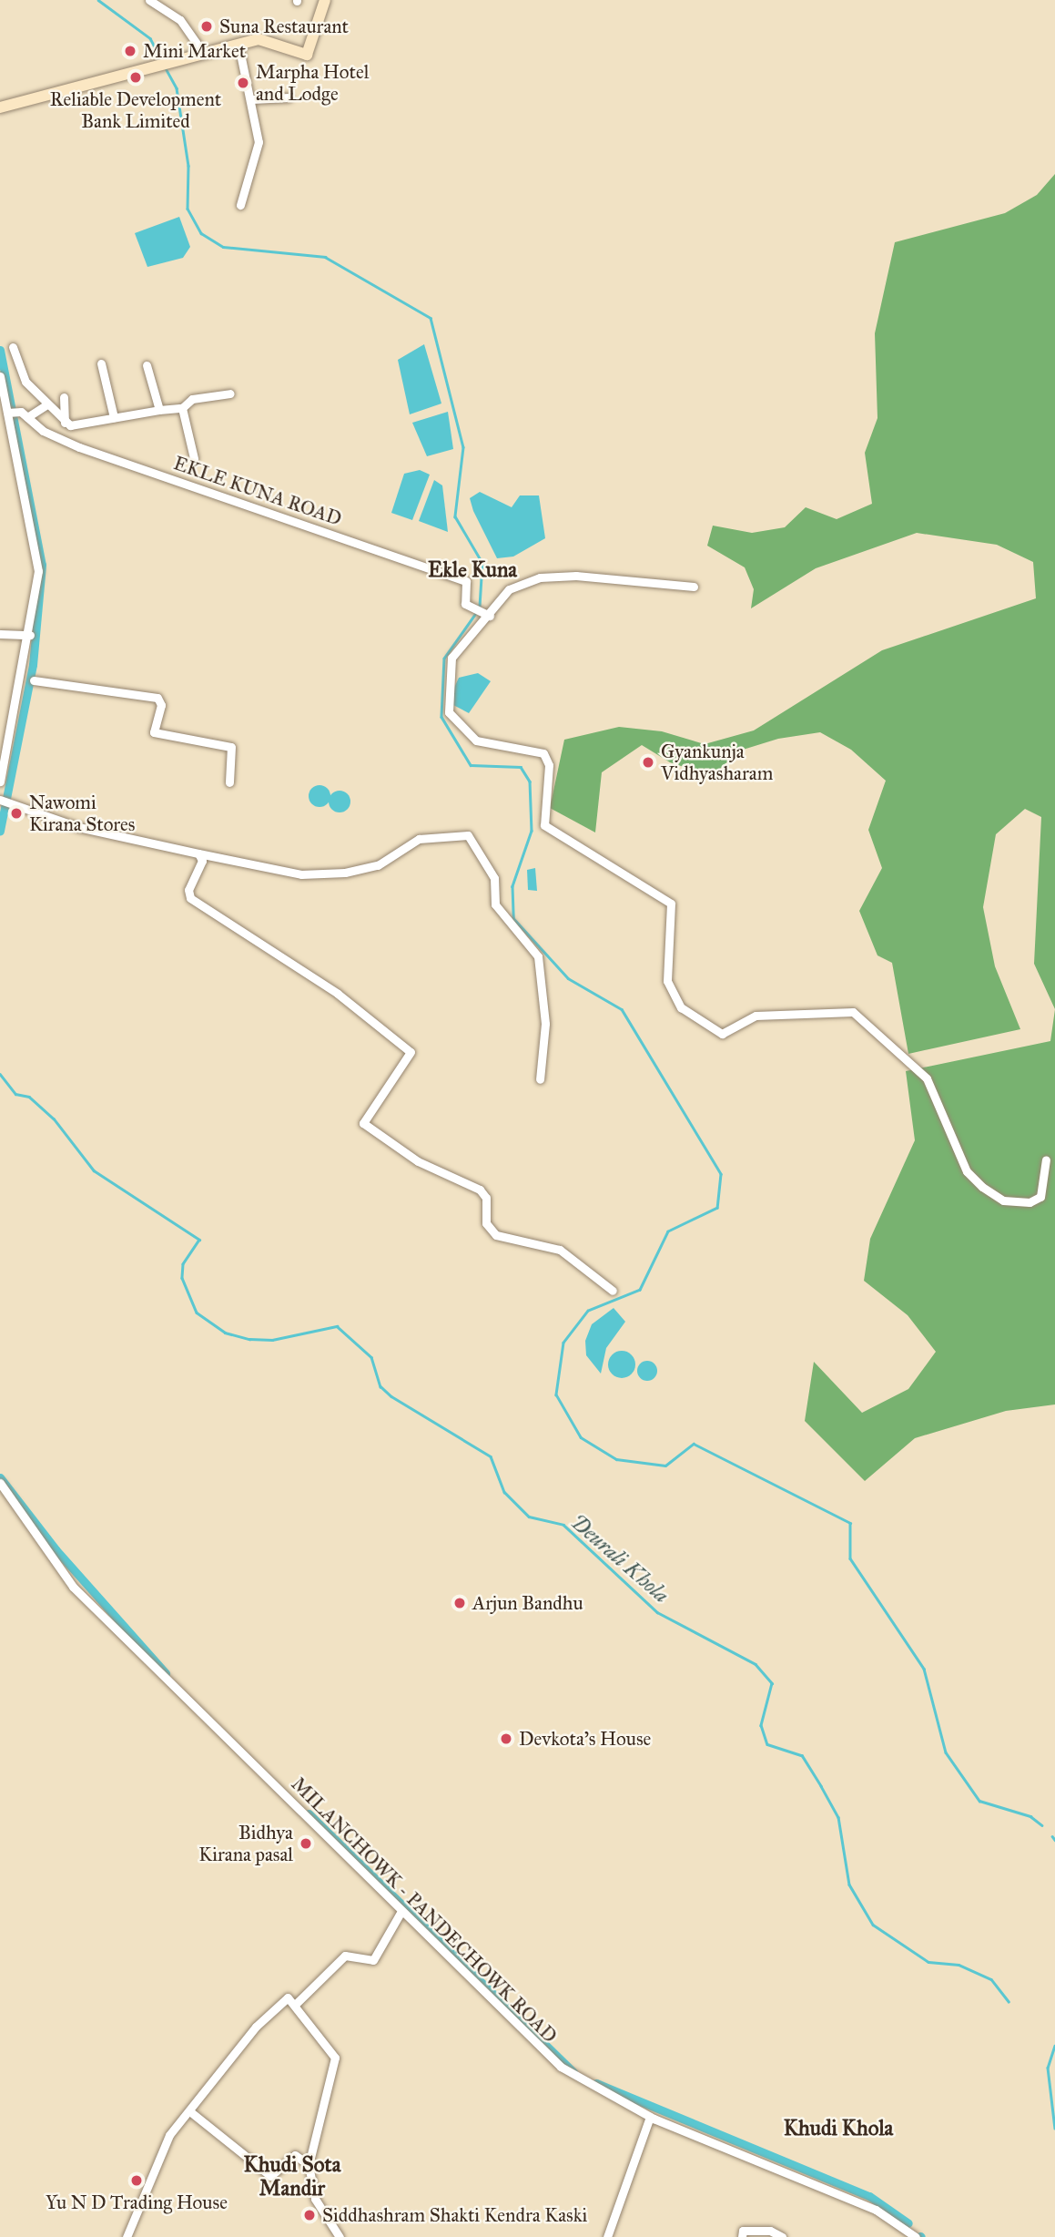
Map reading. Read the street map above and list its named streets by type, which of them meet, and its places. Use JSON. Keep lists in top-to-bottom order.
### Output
{
  "streets": {
    "street": ["EKLE KUNA ROAD", "MILANCHOWK - PANDECHOWK ROAD"]
  },
  "districts": ["Ekle Kuna", "Khudi Khola", "Khudi Sota Mandir"],
  "water": ["Deurali Khola"],
  "places": [
    "Suna Restaurant",
    "Mini Market",
    "Reliable Development Bank Limited",
    "Marpha Hotel and Lodge",
    "Gyankunja Vidhyasharam",
    "Nawomi Kirana Stores",
    "Arjun Bandhu",
    "Devkota's House",
    "Bidhya Kirana pasal",
    "Yu N D Trading House",
    "Siddhashram Shakti Kendra Kaski"
  ]
}
